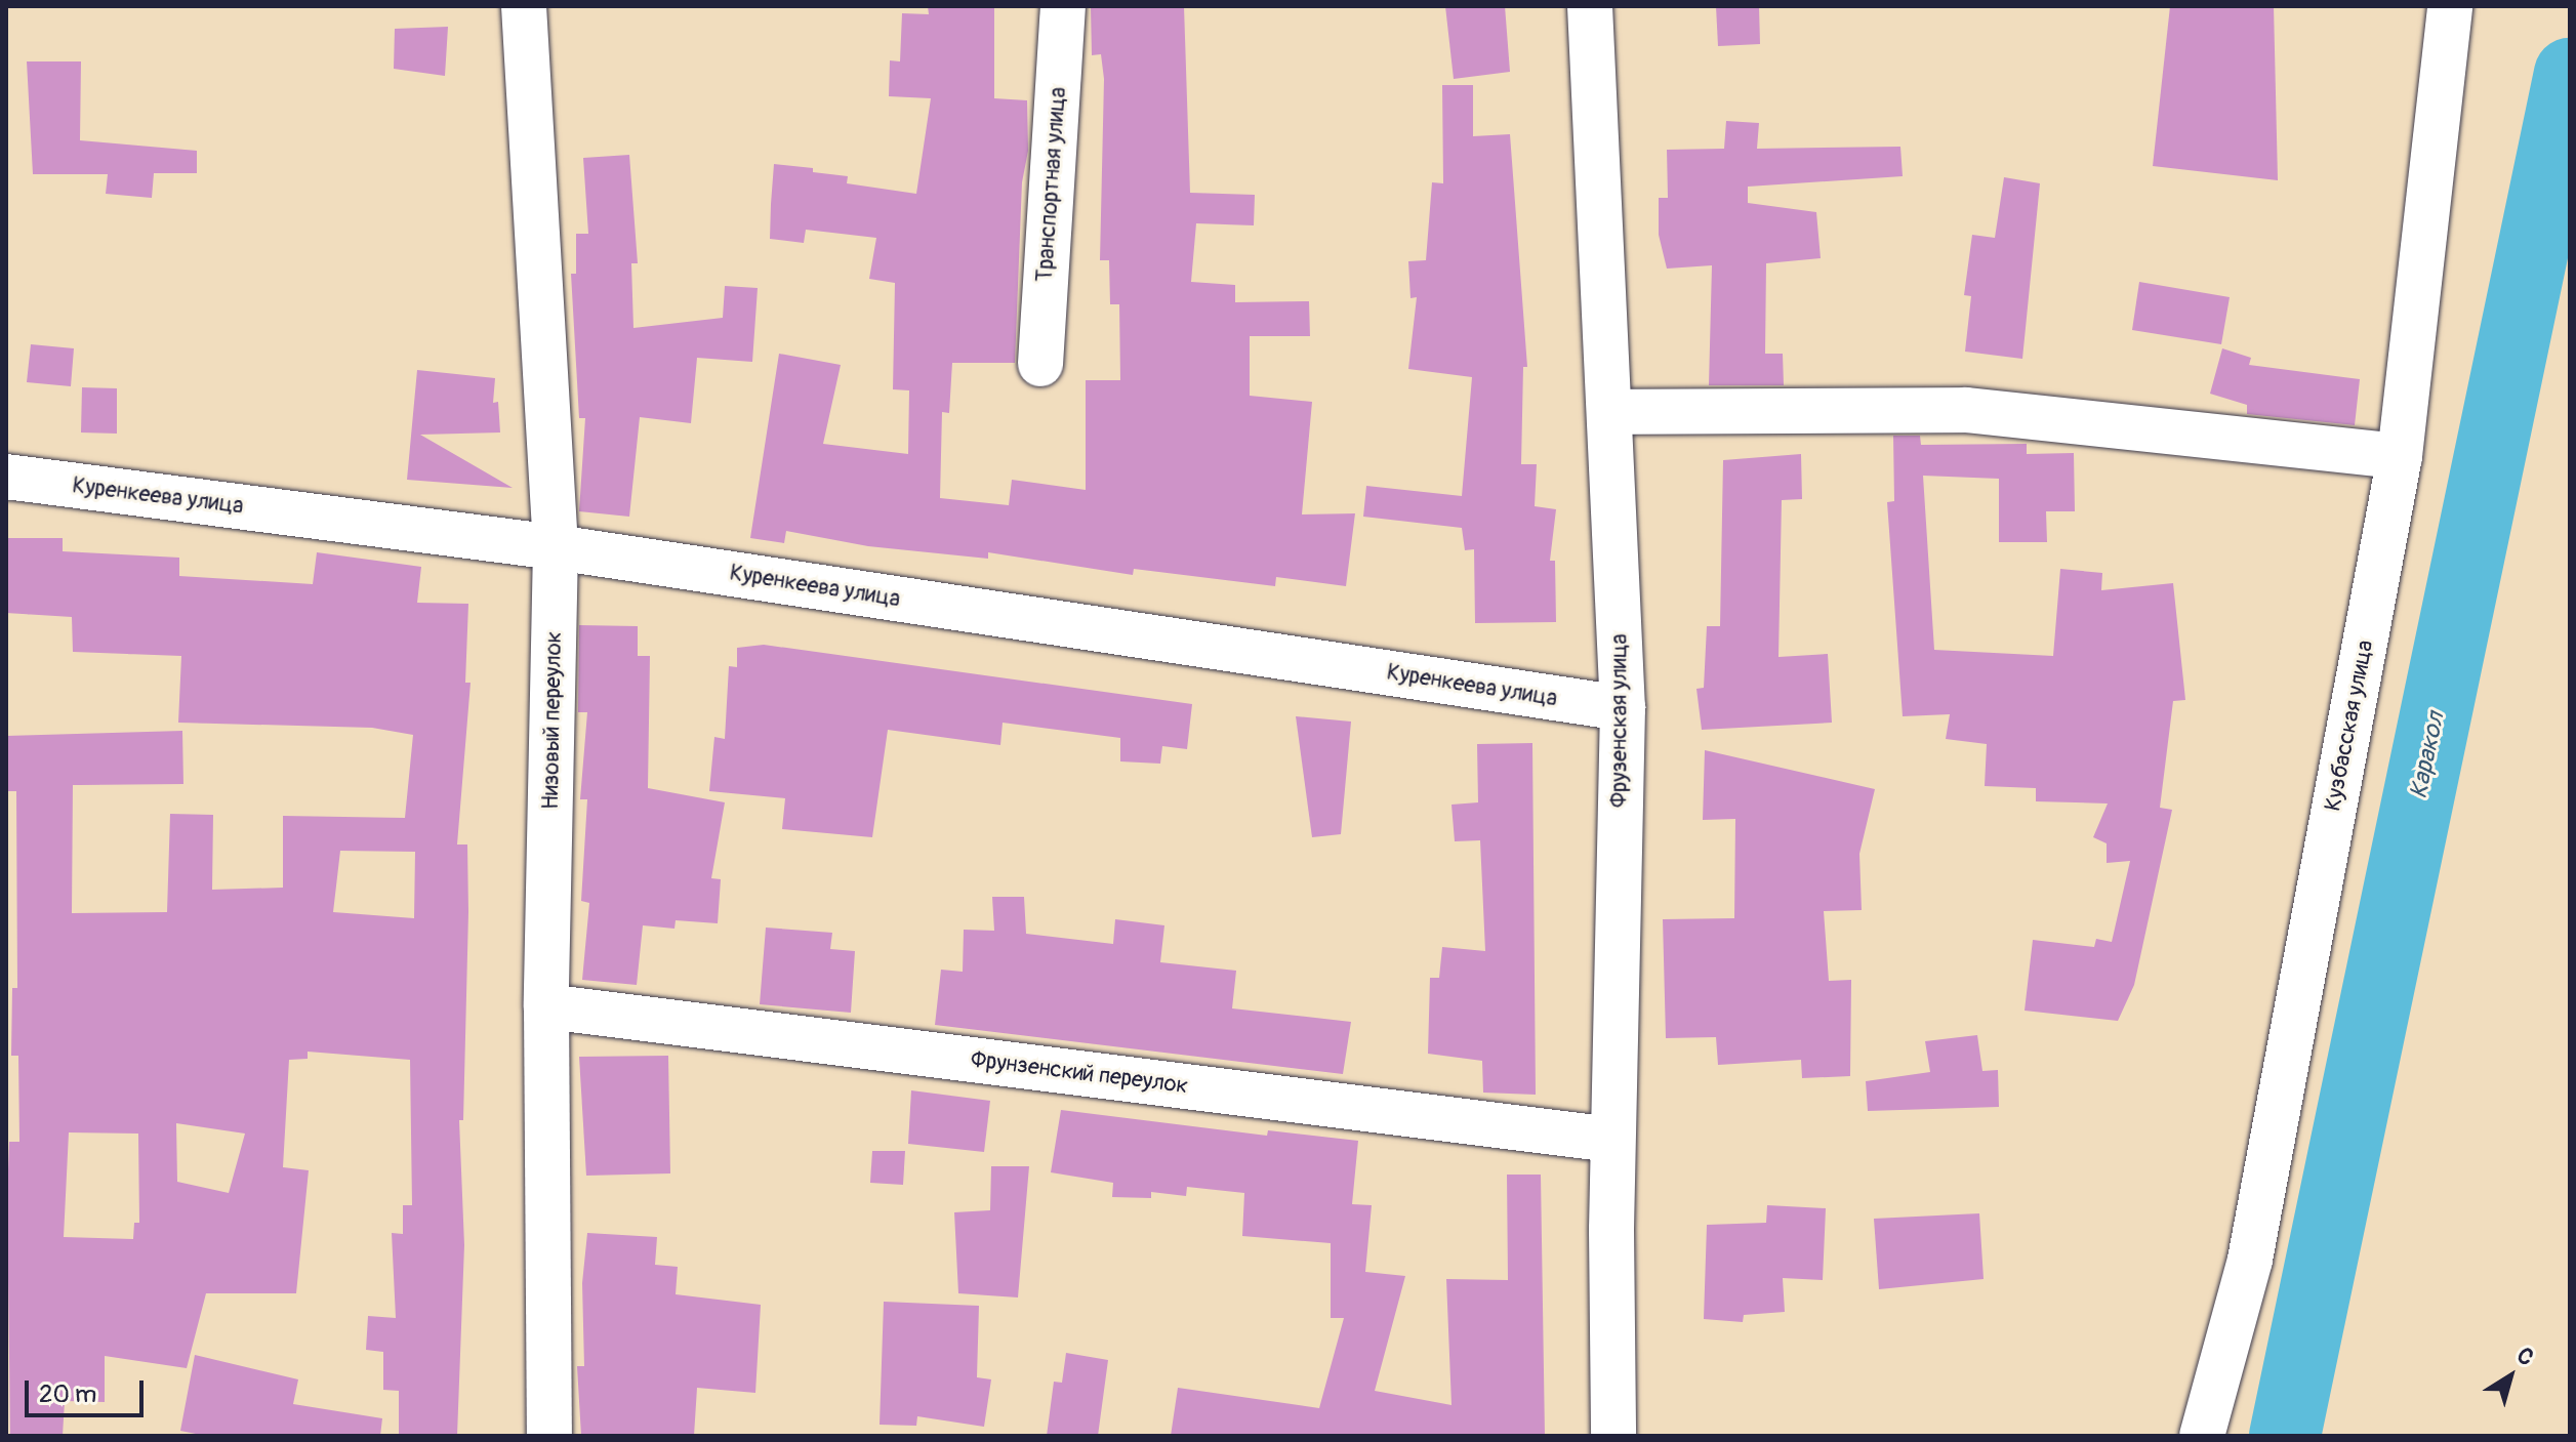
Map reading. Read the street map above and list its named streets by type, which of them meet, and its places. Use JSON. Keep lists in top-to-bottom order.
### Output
{
  "streets": {
    "street": [
      "Транспортная улица",
      "Куренкеева улица",
      "Низовый переулок",
      "Фрузенская улица",
      "Кузбасская улица",
      "Фрунзенский переулок"
    ]
  },
  "crossings": [
    ["Куренкеева улица", "Низовый переулок"],
    ["Куренкеева улица", "Фрузенская улица"],
    ["Низовый переулок", "Фрунзенский переулок"],
    ["Фрузенская улица", "Фрунзенский переулок"]
  ],
  "water": ["Каракол"],
  "scale_bar": "20 m",
  "north": "top right"
}
